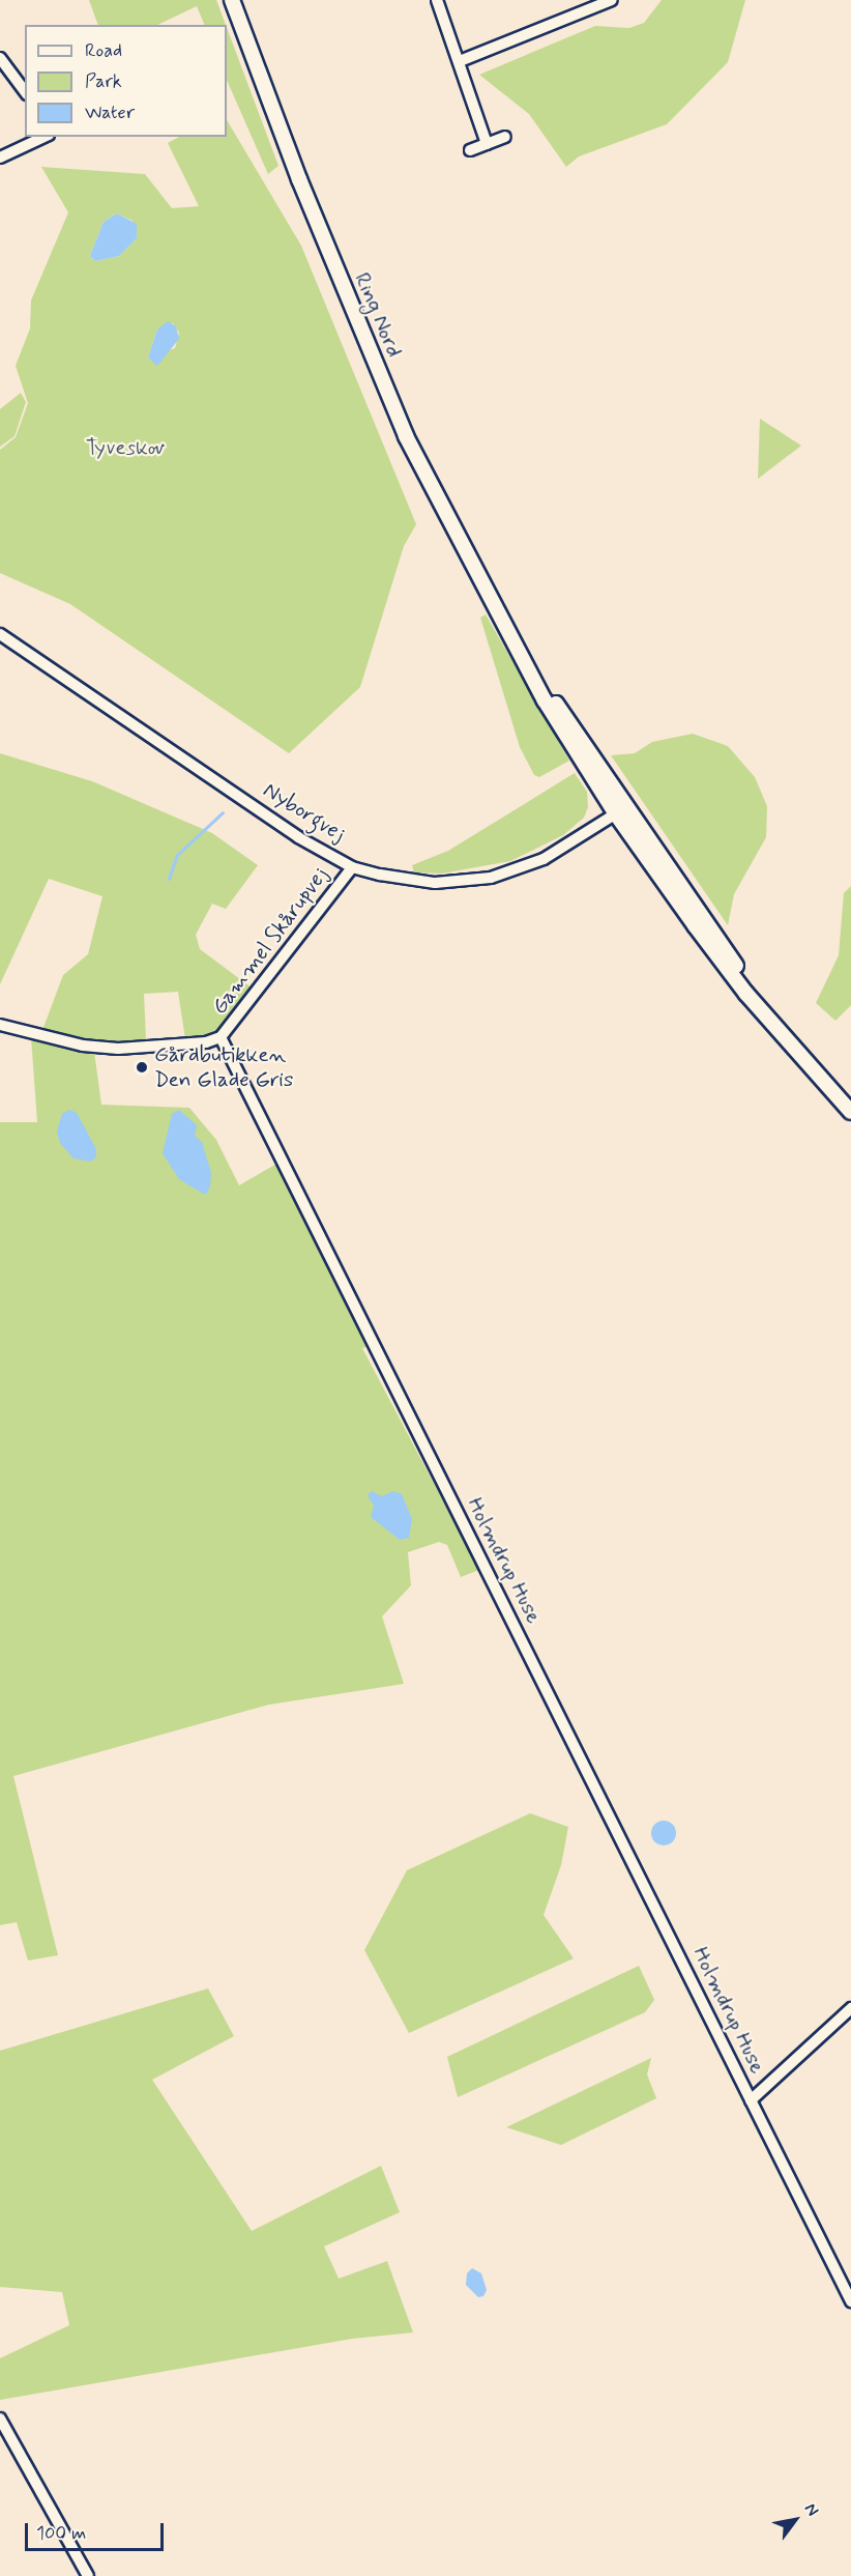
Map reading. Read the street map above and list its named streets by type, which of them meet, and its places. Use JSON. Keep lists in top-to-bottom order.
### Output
{
  "streets": {
    "main road": ["Ring Nord"],
    "street": ["Nyborgvej", "Gammel Skårupvej", "Holmdrup Huse"]
  },
  "crossings": [
    ["Ring Nord", "Nyborgvej"],
    ["Nyborgvej", "Gammel Skårupvej"],
    ["Gammel Skårupvej", "Holmdrup Huse"]
  ],
  "parks": ["Tyveskov"],
  "places": ["Gårdbutikken Den Glade Gris"],
  "legend": ["Road", "Park", "Water"],
  "scale_bar": "100 m",
  "north": "top right"
}
